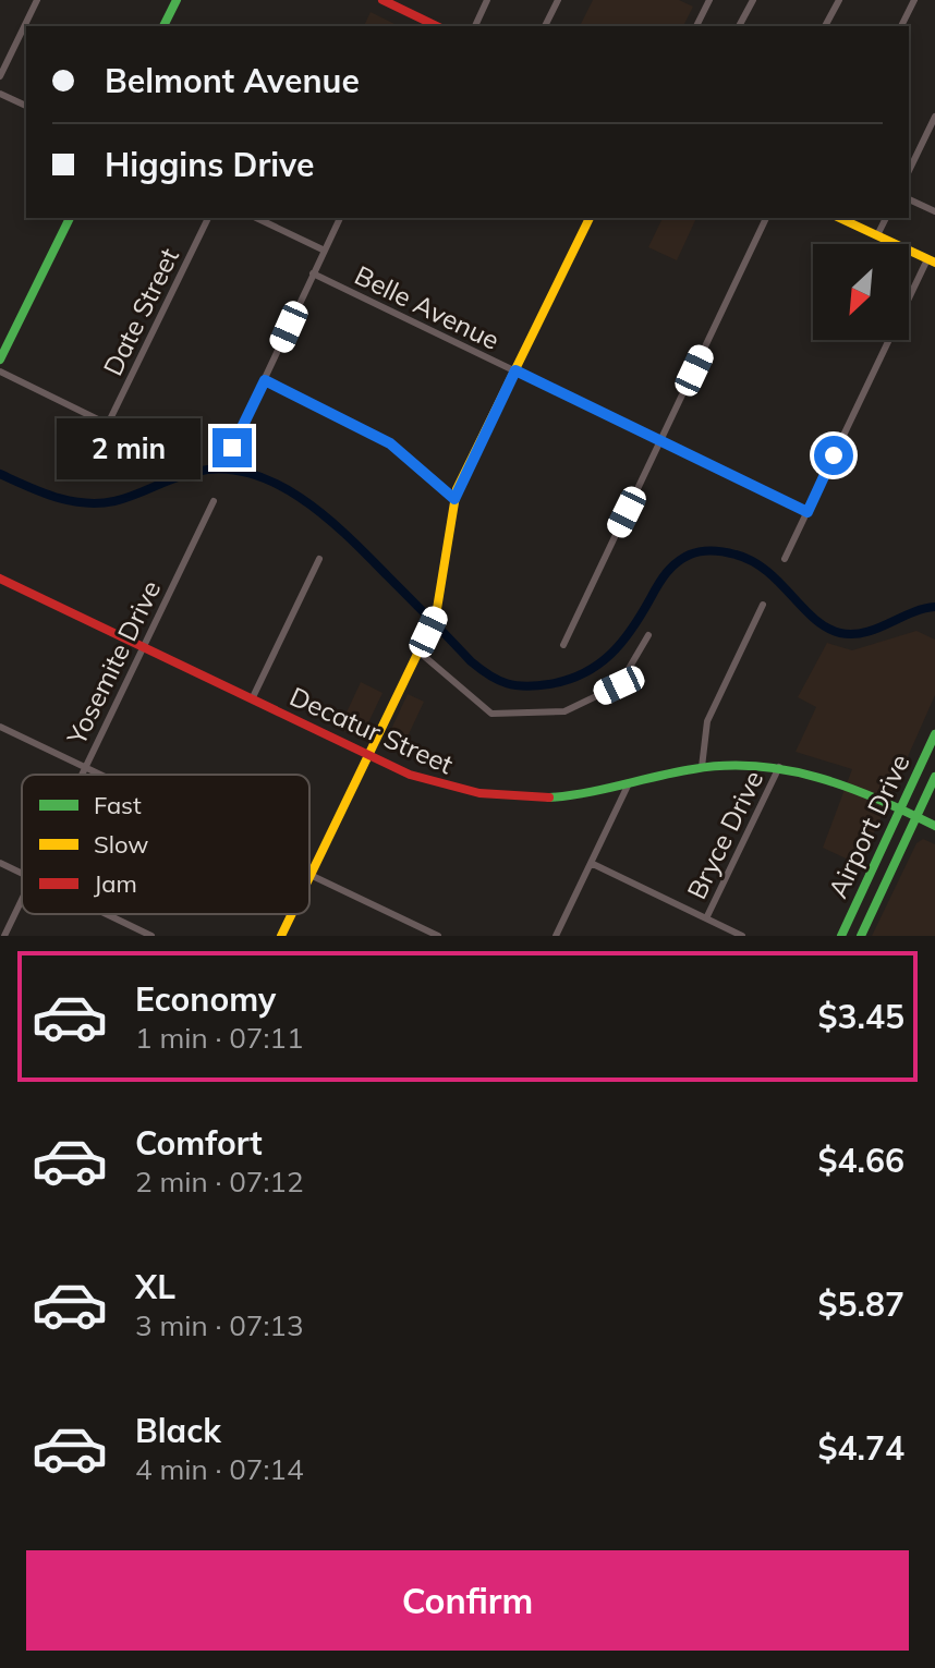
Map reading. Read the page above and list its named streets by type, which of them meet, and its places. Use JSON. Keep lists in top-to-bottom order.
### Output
{
  "streets": {
    "street": [
      "Belle Avenue",
      "Date Street",
      "Yosemite Drive",
      "Decatur Street",
      "Airport Drive",
      "Bryce Drive"
    ]
  },
  "crossings": [
    ["Yosemite Drive", "Decatur Street"],
    ["Decatur Street", "Airport Drive"],
    ["Decatur Street", "Bryce Drive"]
  ],
  "legend": ["Fast", "Slow", "Jam"],
  "north": "bottom left",
  "page": {
    "banner": ["Belmont Avenue", "Higgins Drive"],
    "bubble": "2 min",
    "list": [
      {
        "name": "Economy",
        "note": "1 min · 07:11",
        "value": "$3.45"
      },
      {
        "name": "Comfort",
        "note": "2 min · 07:12",
        "value": "$4.66"
      },
      {
        "name": "XL",
        "note": "3 min · 07:13",
        "value": "$5.87"
      },
      {
        "name": "Black",
        "note": "4 min · 07:14",
        "value": "$4.74"
      }
    ],
    "buttons": "Confirm"
  }
}
